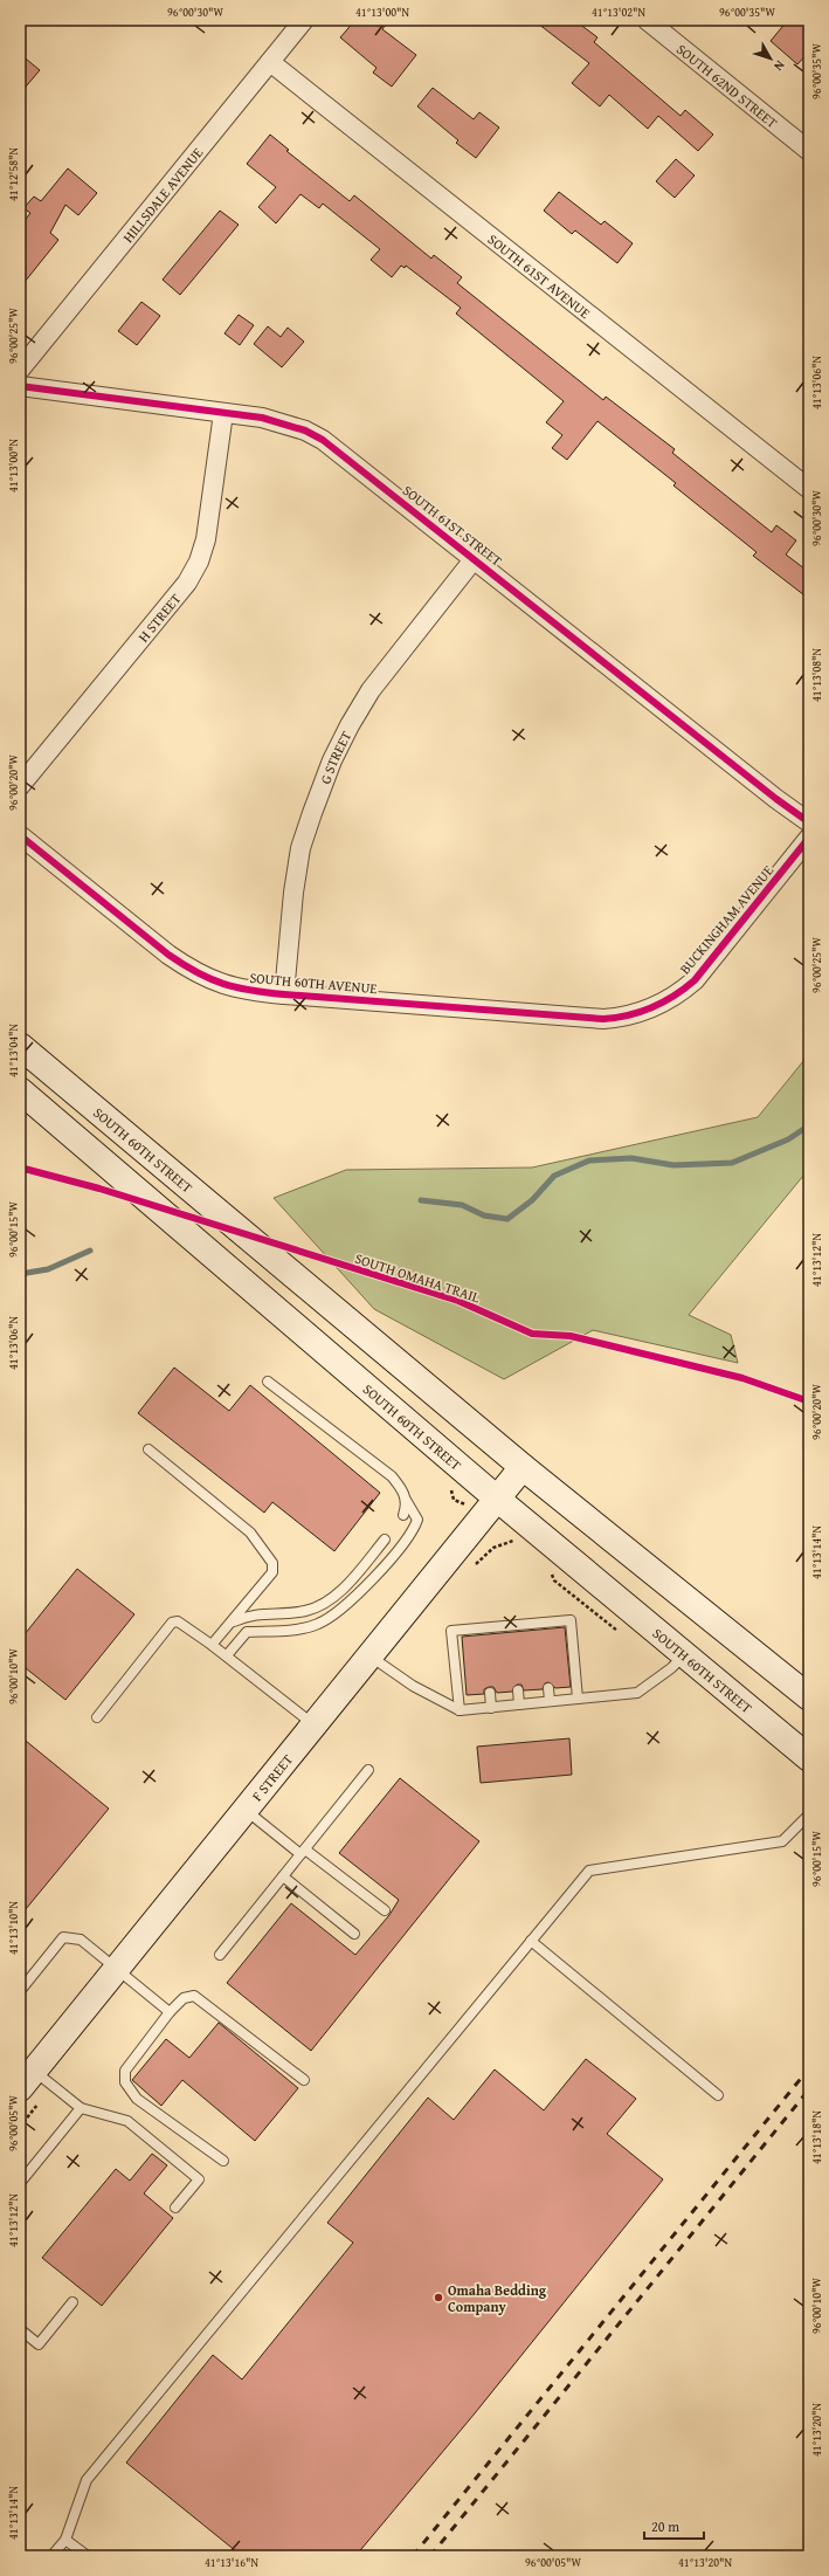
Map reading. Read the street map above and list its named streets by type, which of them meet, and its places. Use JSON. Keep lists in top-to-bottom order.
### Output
{
  "streets": {
    "main road": ["SOUTH 60TH STREET", "F STREET"],
    "street": [
      "SOUTH 62ND STREET",
      "HILLSDALE AVENUE",
      "SOUTH 61ST AVENUE",
      "SOUTH 61ST STREET",
      "H STREET",
      "G STREET",
      "BUCKINGHAM AVENUE",
      "SOUTH 60TH AVENUE"
    ],
    "cycle path": ["SOUTH OMAHA TRAIL"]
  },
  "crossings": [
    ["HILLSDALE AVENUE", "SOUTH 61ST AVENUE"],
    ["SOUTH 61ST STREET", "H STREET"],
    ["SOUTH 61ST STREET", "G STREET"],
    ["G STREET", "SOUTH 60TH AVENUE"],
    ["BUCKINGHAM AVENUE", "SOUTH 60TH AVENUE"],
    ["SOUTH 60TH STREET", "F STREET"]
  ],
  "places": ["Omaha Bedding Company"],
  "scale_bar": "20 m",
  "north": "bottom right",
  "coordinates": [
    "96°00'30\"W",
    "41°13'00\"N",
    "41°13'02\"N",
    "96°00'35\"W",
    "41°12'58\"N",
    "96°00'25\"W",
    "41°13'06\"N",
    "41°13'08\"N",
    "96°00'20\"W",
    "41°13'04\"N",
    "96°00'15\"W",
    "41°13'12\"N",
    "41°13'14\"N",
    "96°00'10\"W",
    "41°13'10\"N",
    "96°00'05\"W",
    "41°13'18\"N",
    "41°13'20\"N",
    "41°13'16\"N"
  ]
}
